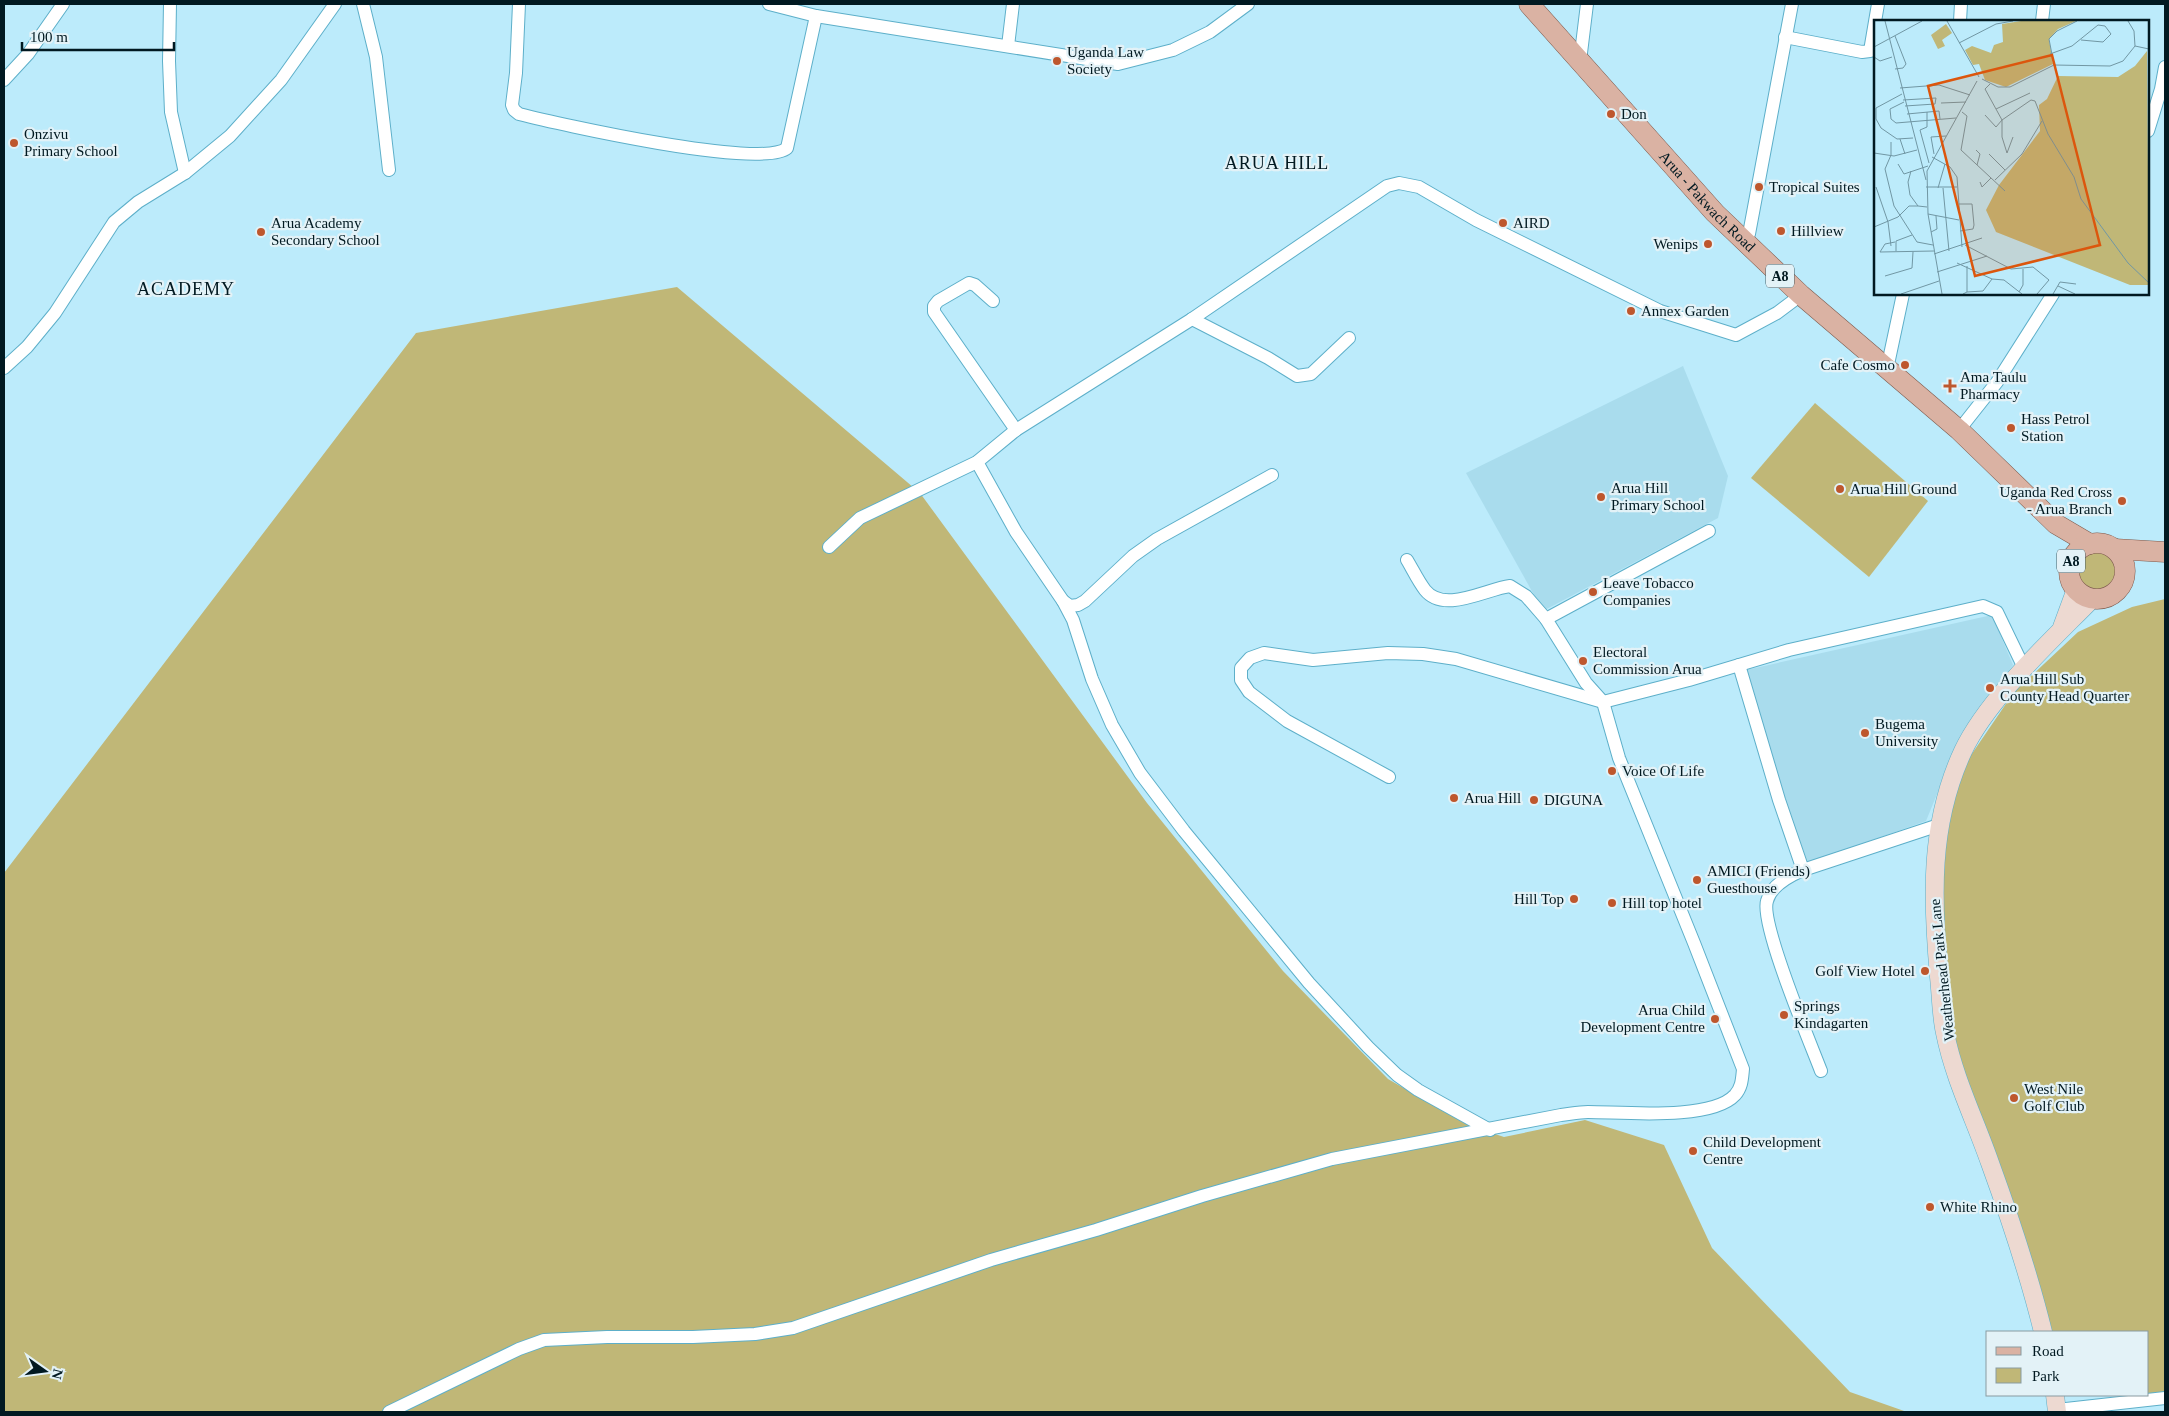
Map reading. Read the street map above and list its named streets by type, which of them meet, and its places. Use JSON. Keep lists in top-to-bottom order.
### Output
{
  "streets": {
    "main road": ["Arua - Pakwach Road", "A8", "Weatherhead Park Lane"]
  },
  "crossings": [
    ["Arua - Pakwach Road", "A8"],
    ["Arua - Pakwach Road", "Weatherhead Park Lane"],
    ["A8", "Weatherhead Park Lane"]
  ],
  "districts": ["ARUA HILL", "ACADEMY"],
  "places": {
    "other": [
      "Uganda Law Society",
      "Don",
      "Onzivu Primary School",
      "Tropical Suites",
      "AIRD",
      "Hillview",
      "Arua Academy Secondary School",
      "Wenips",
      "Annex Garden",
      "Cafe Cosmo",
      "Hass Petrol Station",
      "Arua Hill Ground",
      "Arua Hill Primary School",
      "Uganda Red Cross - Arua Branch",
      "Leave Tobacco Companies",
      "Electoral Commission Arua",
      "Arua Hill Sub County Head Quarter",
      "Bugema University",
      "Voice Of Life",
      "Arua Hill",
      "DIGUNA",
      "AMICI (Friends) Guesthouse",
      "Hill Top",
      "Hill top hotel",
      "Golf View Hotel",
      "Springs Kindagarten",
      "Arua Child Development Centre",
      "West Nile Golf Club",
      "Child Development Centre",
      "White Rhino"
    ],
    "health": ["Ama Taulu Pharmacy"]
  },
  "legend": ["Road", "Park"],
  "scale_bar": "100 m",
  "north": "right"
}
